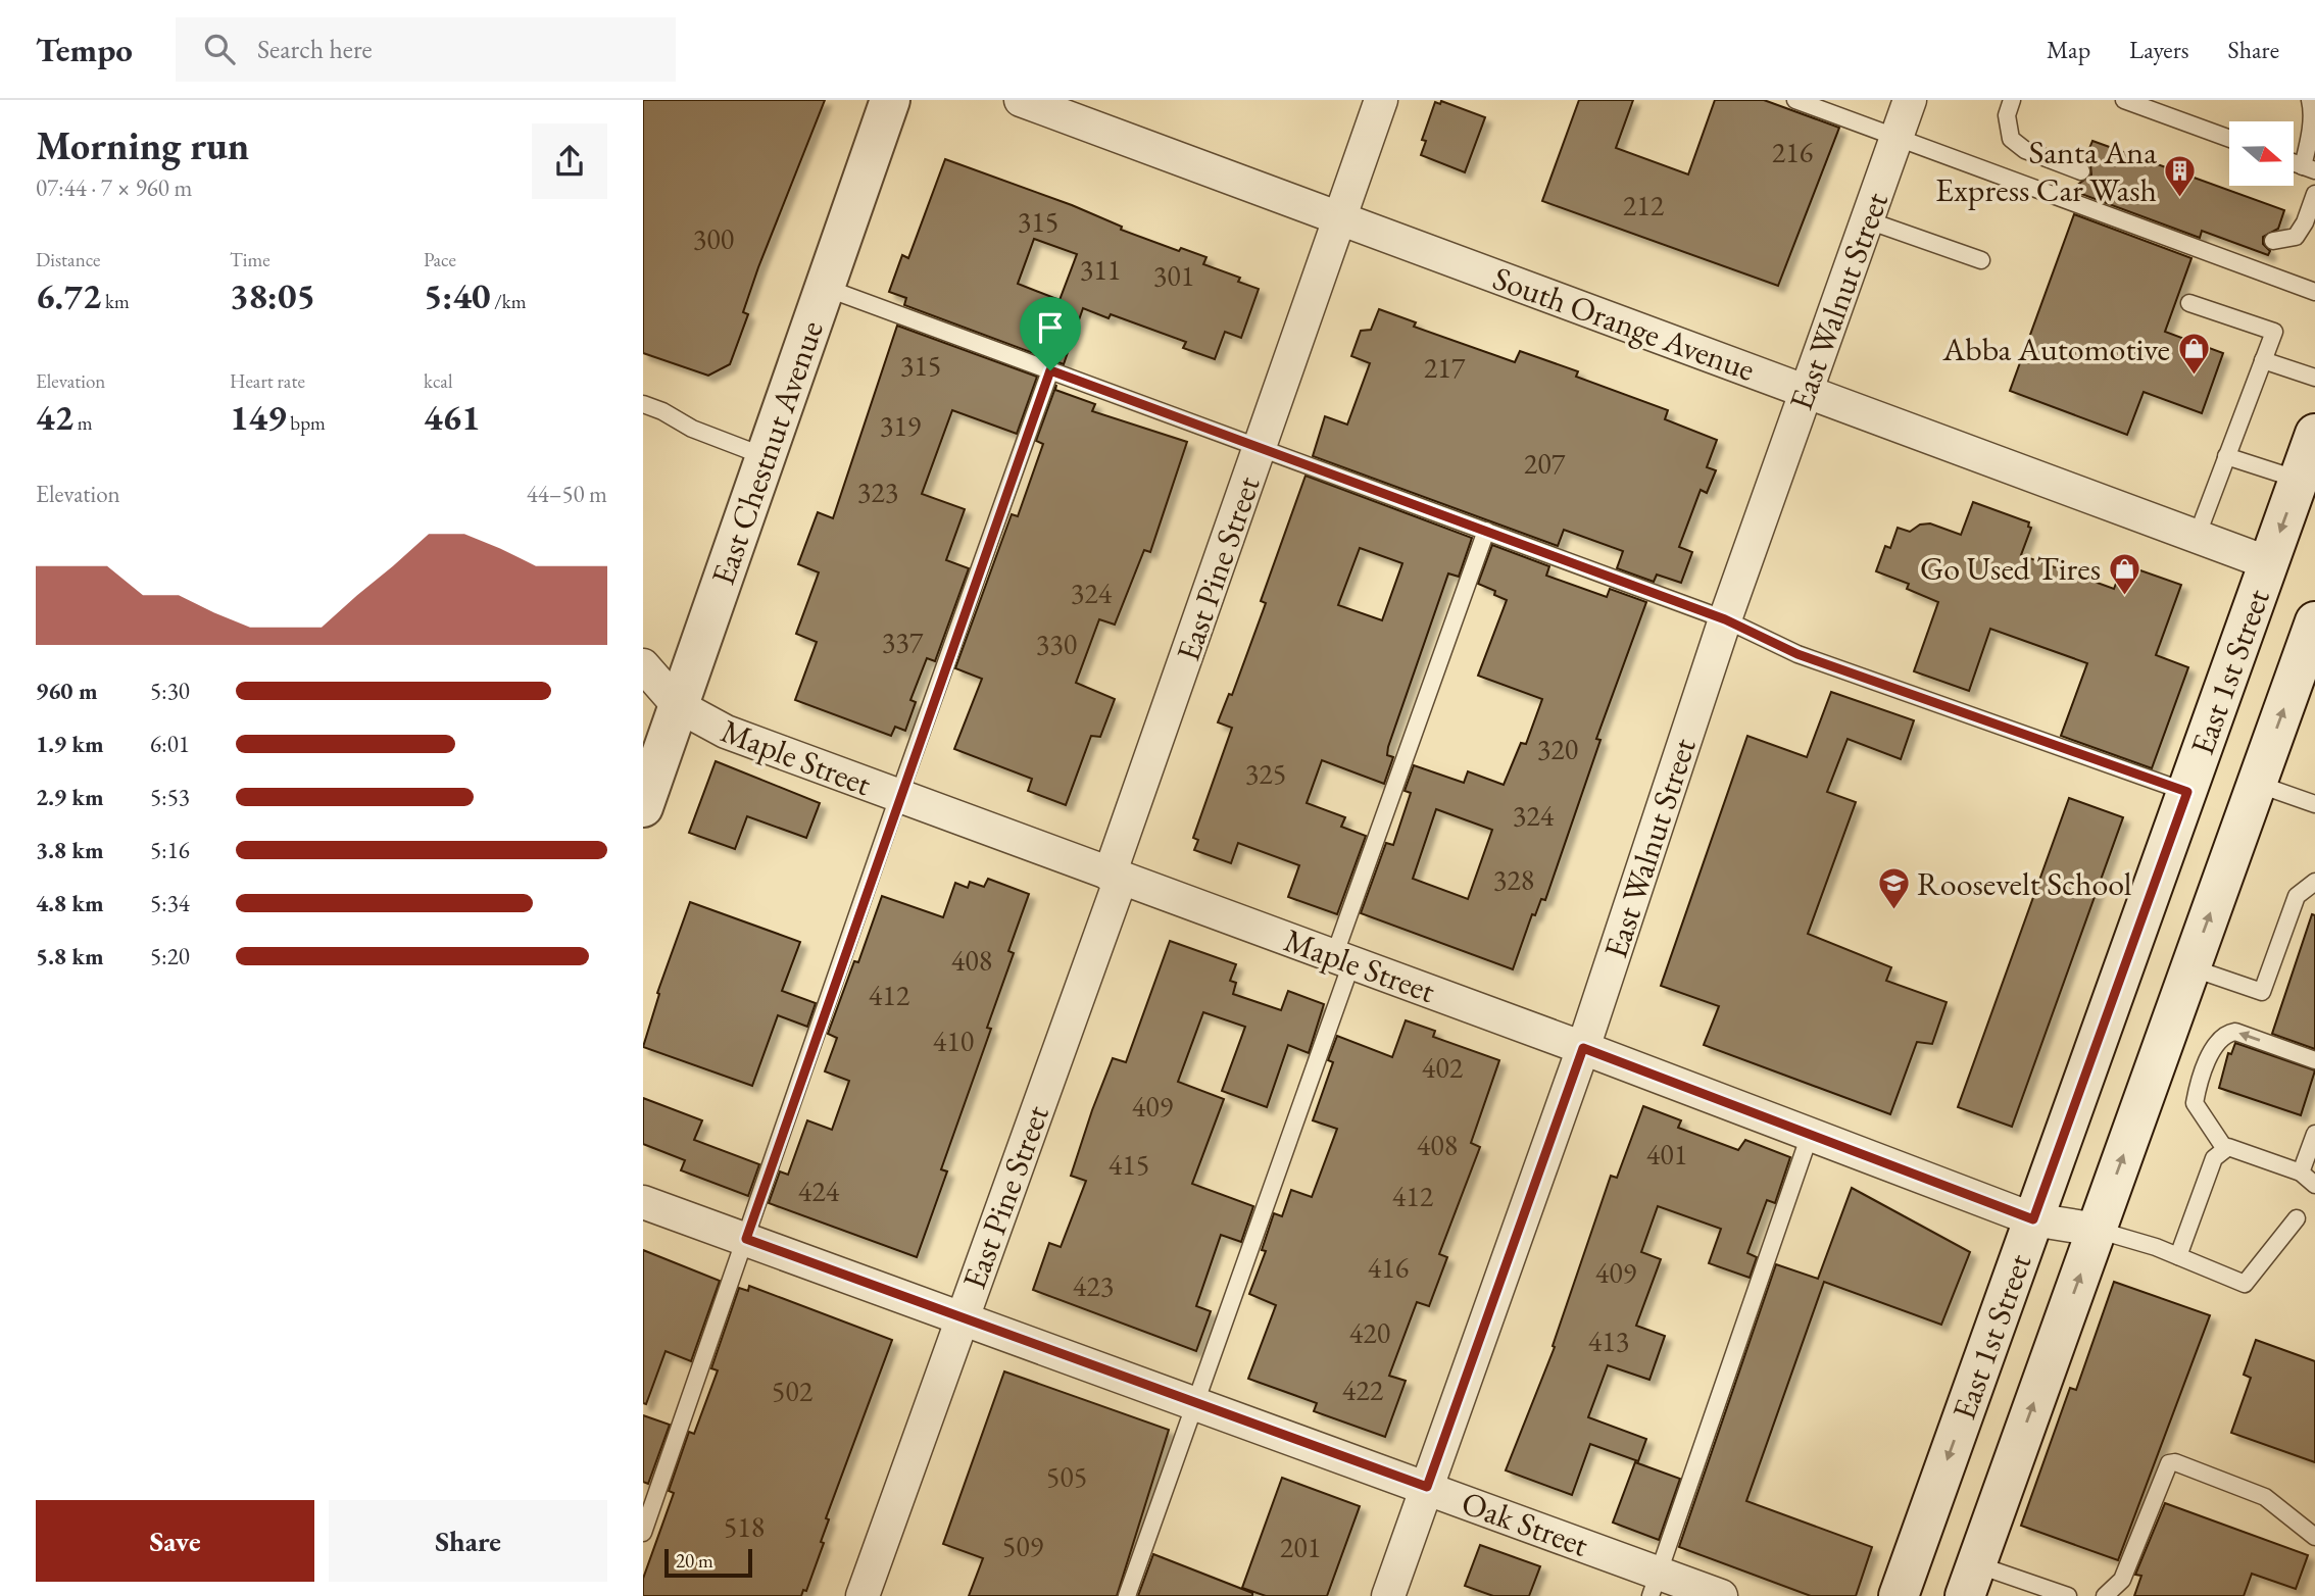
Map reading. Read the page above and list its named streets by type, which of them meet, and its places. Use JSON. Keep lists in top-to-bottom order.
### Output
{
  "streets": {
    "main road": ["East Chestnut Avenue", "East 1st Street"],
    "street": [
      "East Walnut Street",
      "South Orange Avenue",
      "East Pine Street",
      "Maple Street",
      "Oak Street"
    ]
  },
  "crossings": [
    ["East Walnut Street", "South Orange Avenue"],
    ["East Walnut Street", "Maple Street"],
    ["East Walnut Street", "Oak Street"],
    ["South Orange Avenue", "East Pine Street"],
    ["South Orange Avenue", "East 1st Street"],
    ["East Chestnut Avenue", "Maple Street"],
    ["East Pine Street", "Maple Street"],
    ["East Pine Street", "Oak Street"],
    ["East 1st Street", "Maple Street"]
  ],
  "places": {
    "building": ["Santa Ana Express Car Wash"],
    "shop": ["Abba Automotive", "Go Used Tires"],
    "school or university": ["Roosevelt School"]
  },
  "house_numbers": [
    "216",
    "212",
    "315",
    "300",
    "311",
    "301",
    "315",
    "217",
    "319",
    "207",
    "323",
    "324",
    "337",
    "330",
    "320",
    "325",
    "324",
    "328",
    "408",
    "412",
    "410",
    "402",
    "409",
    "408",
    "401",
    "415",
    "424",
    "412",
    "416",
    "409",
    "423",
    "420",
    "413",
    "422",
    "502",
    "505",
    "518",
    "509",
    "201"
  ],
  "scale_bar": "20 m",
  "north": "right",
  "page": {
    "header": "Tempo",
    "search": "Search here",
    "nav": ["Map", "Layers", "Share"],
    "heading": ["Morning run", "07:44 · 7 × 960 m"],
    "stats": [
      ["Distance", "6.72 km"],
      ["Time", "38:05"],
      ["Pace", "5:40 /km"],
      ["Elevation", "42 m"],
      ["Heart rate", "149 bpm"],
      ["kcal", "461"]
    ],
    "chart": ["Elevation", "44–50 m"],
    "list": [
      {
        "name": "960 m",
        "note": "5:30"
      },
      {
        "name": "1.9 km",
        "note": "6:01"
      },
      {
        "name": "2.9 km",
        "note": "5:53"
      },
      {
        "name": "3.8 km",
        "note": "5:16"
      },
      {
        "name": "4.8 km",
        "note": "5:34"
      },
      {
        "name": "5.8 km",
        "note": "5:20"
      }
    ],
    "buttons": ["Save", "Share"],
    "scale": "20 m"
  }
}
